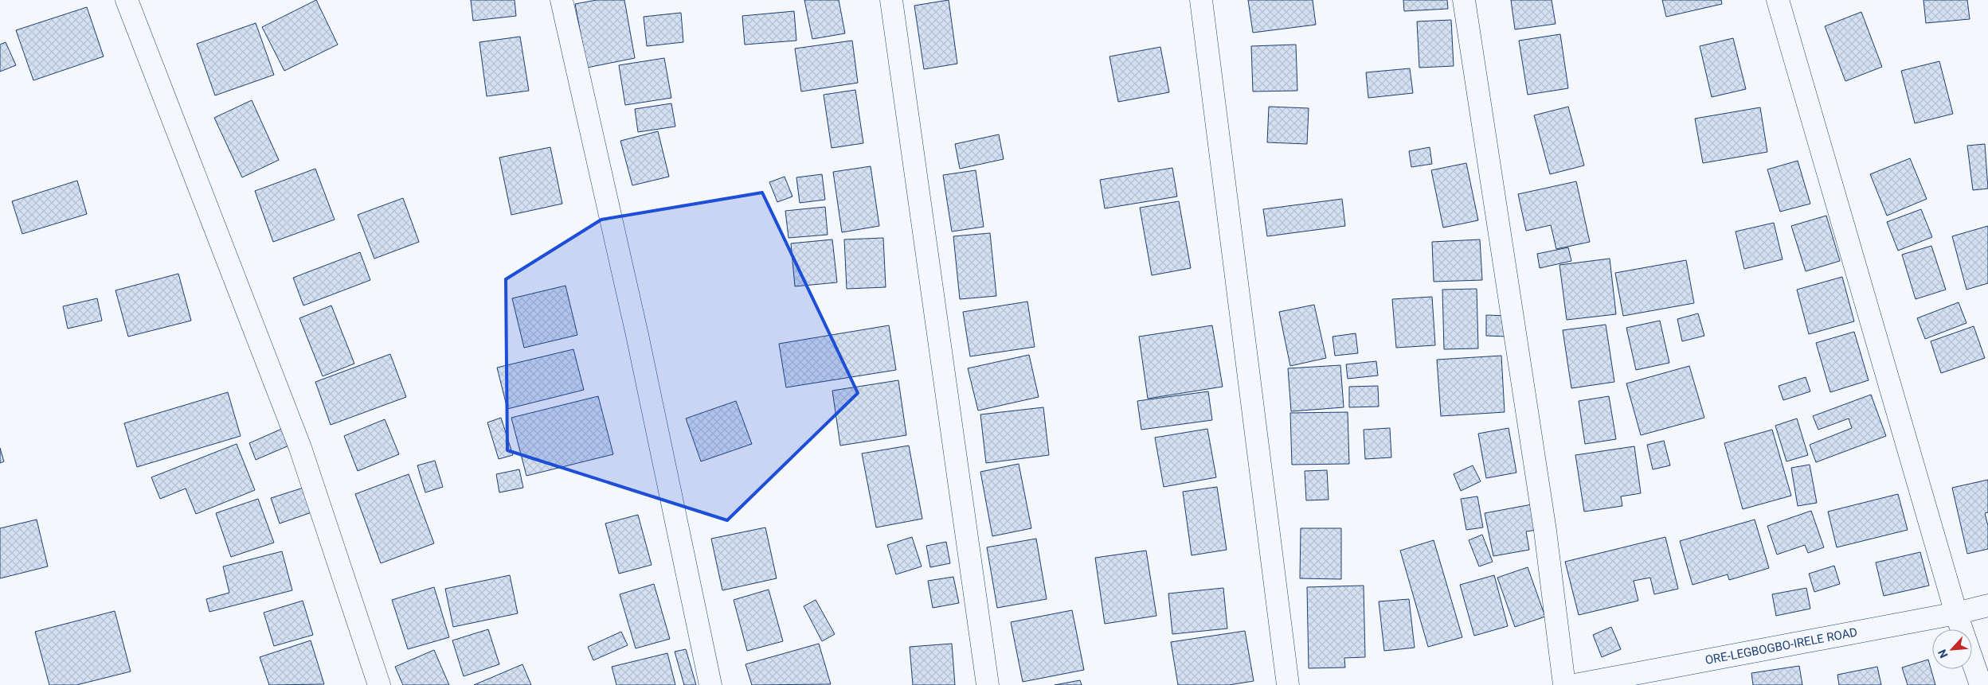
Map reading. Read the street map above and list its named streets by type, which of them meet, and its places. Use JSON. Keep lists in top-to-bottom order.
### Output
{
  "streets": {
    "street": ["ORE-LEGBOGBO-IRELE ROAD"]
  },
  "north": "bottom left"
}
